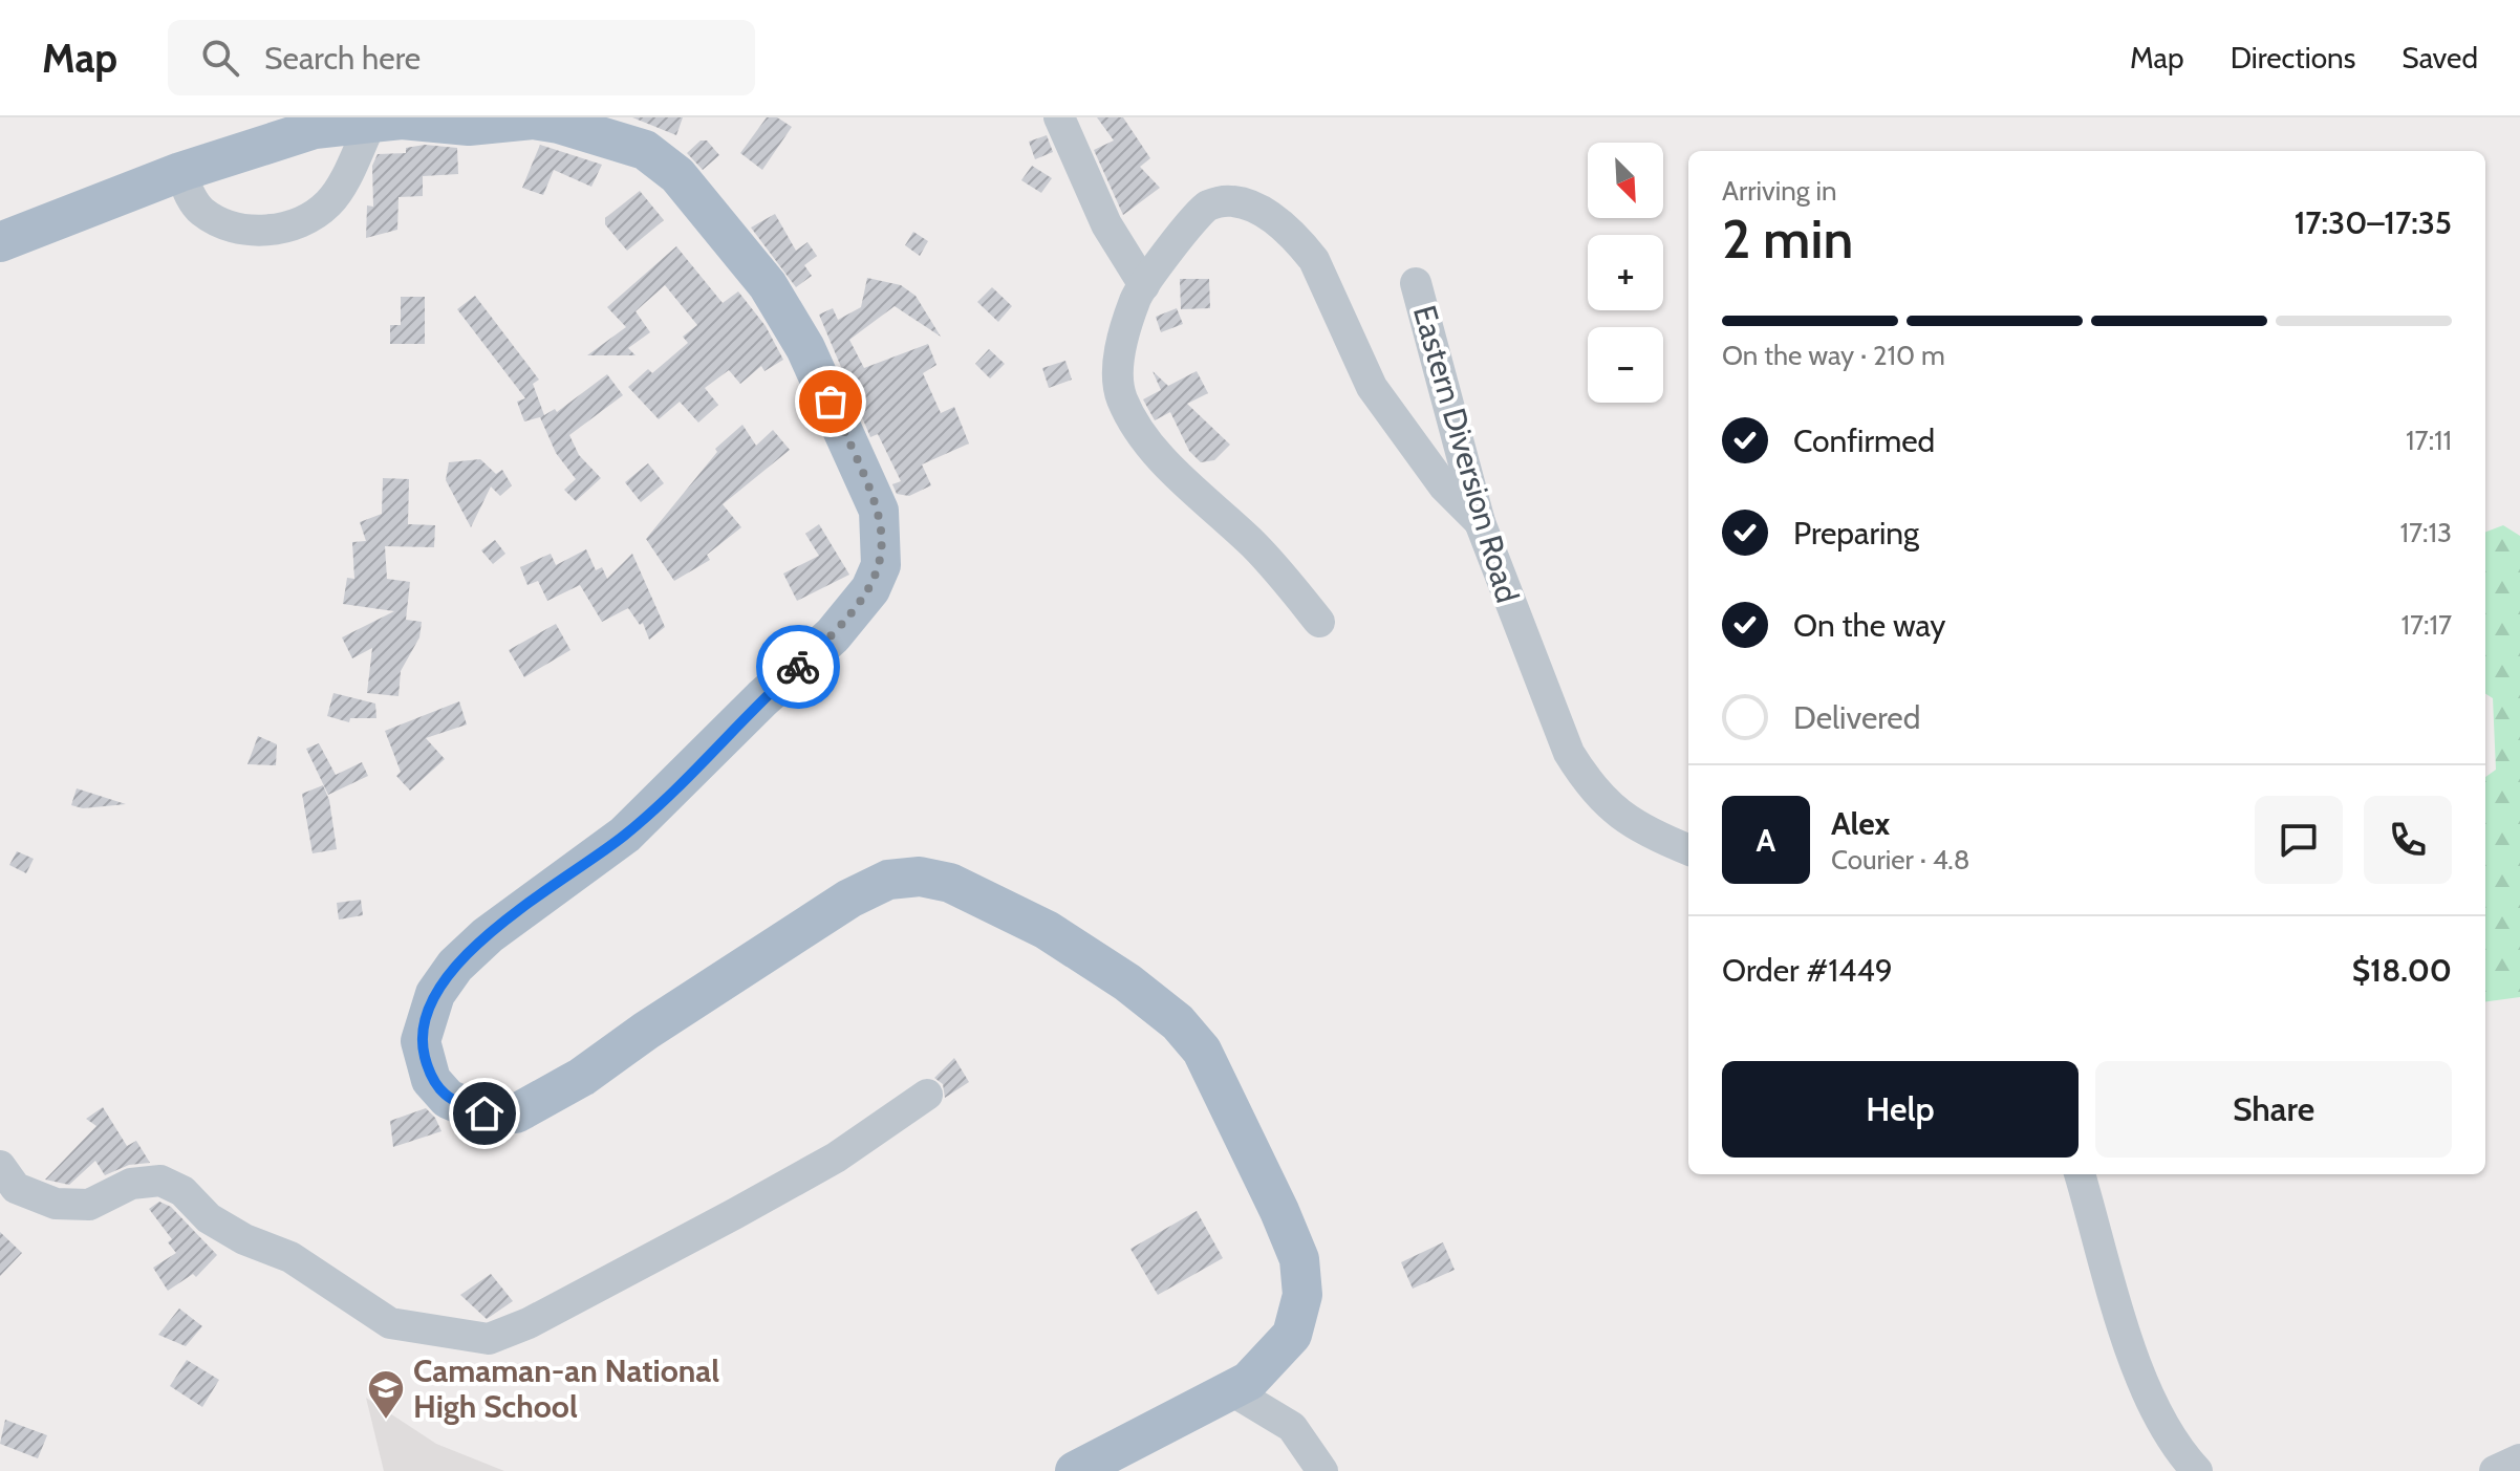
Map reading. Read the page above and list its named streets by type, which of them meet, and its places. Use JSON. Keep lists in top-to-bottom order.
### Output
{
  "streets": {
    "street": ["Eastern Diversion Road"]
  },
  "places": {
    "school or university": ["Camaman-an National High School"]
  },
  "north": "bottom right",
  "page": {
    "header": "Map",
    "search": "Search here",
    "nav": ["Map", "Directions", "Saved"],
    "map_buttons": ["+", "−"],
    "heading": ["2 min", "Arriving in", "17:30–17:35"],
    "panel": [
      "Alex",
      "Courier · 4.8",
      "Order #1449",
      "$18.00"
    ],
    "bar": "On the way · 210 m",
    "list": [
      ["Confirmed", "17:11"],
      ["Preparing", "17:13"],
      ["On the way", "17:17"],
      "Delivered"
    ],
    "round": "A",
    "buttons": ["Help", "Share"]
  }
}
